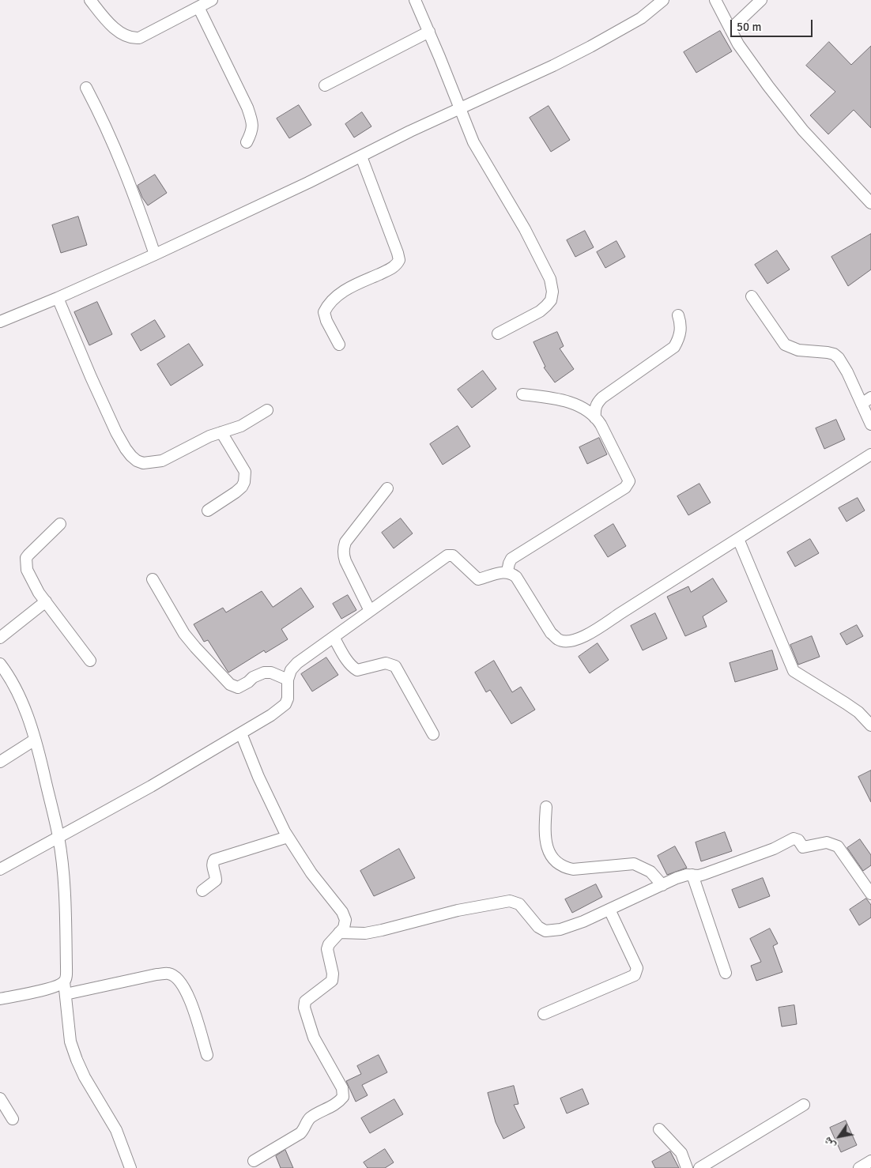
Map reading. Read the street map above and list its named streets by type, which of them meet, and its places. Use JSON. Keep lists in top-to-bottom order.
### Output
{
  "scale_bar": "50 m",
  "north": "bottom left"
}
